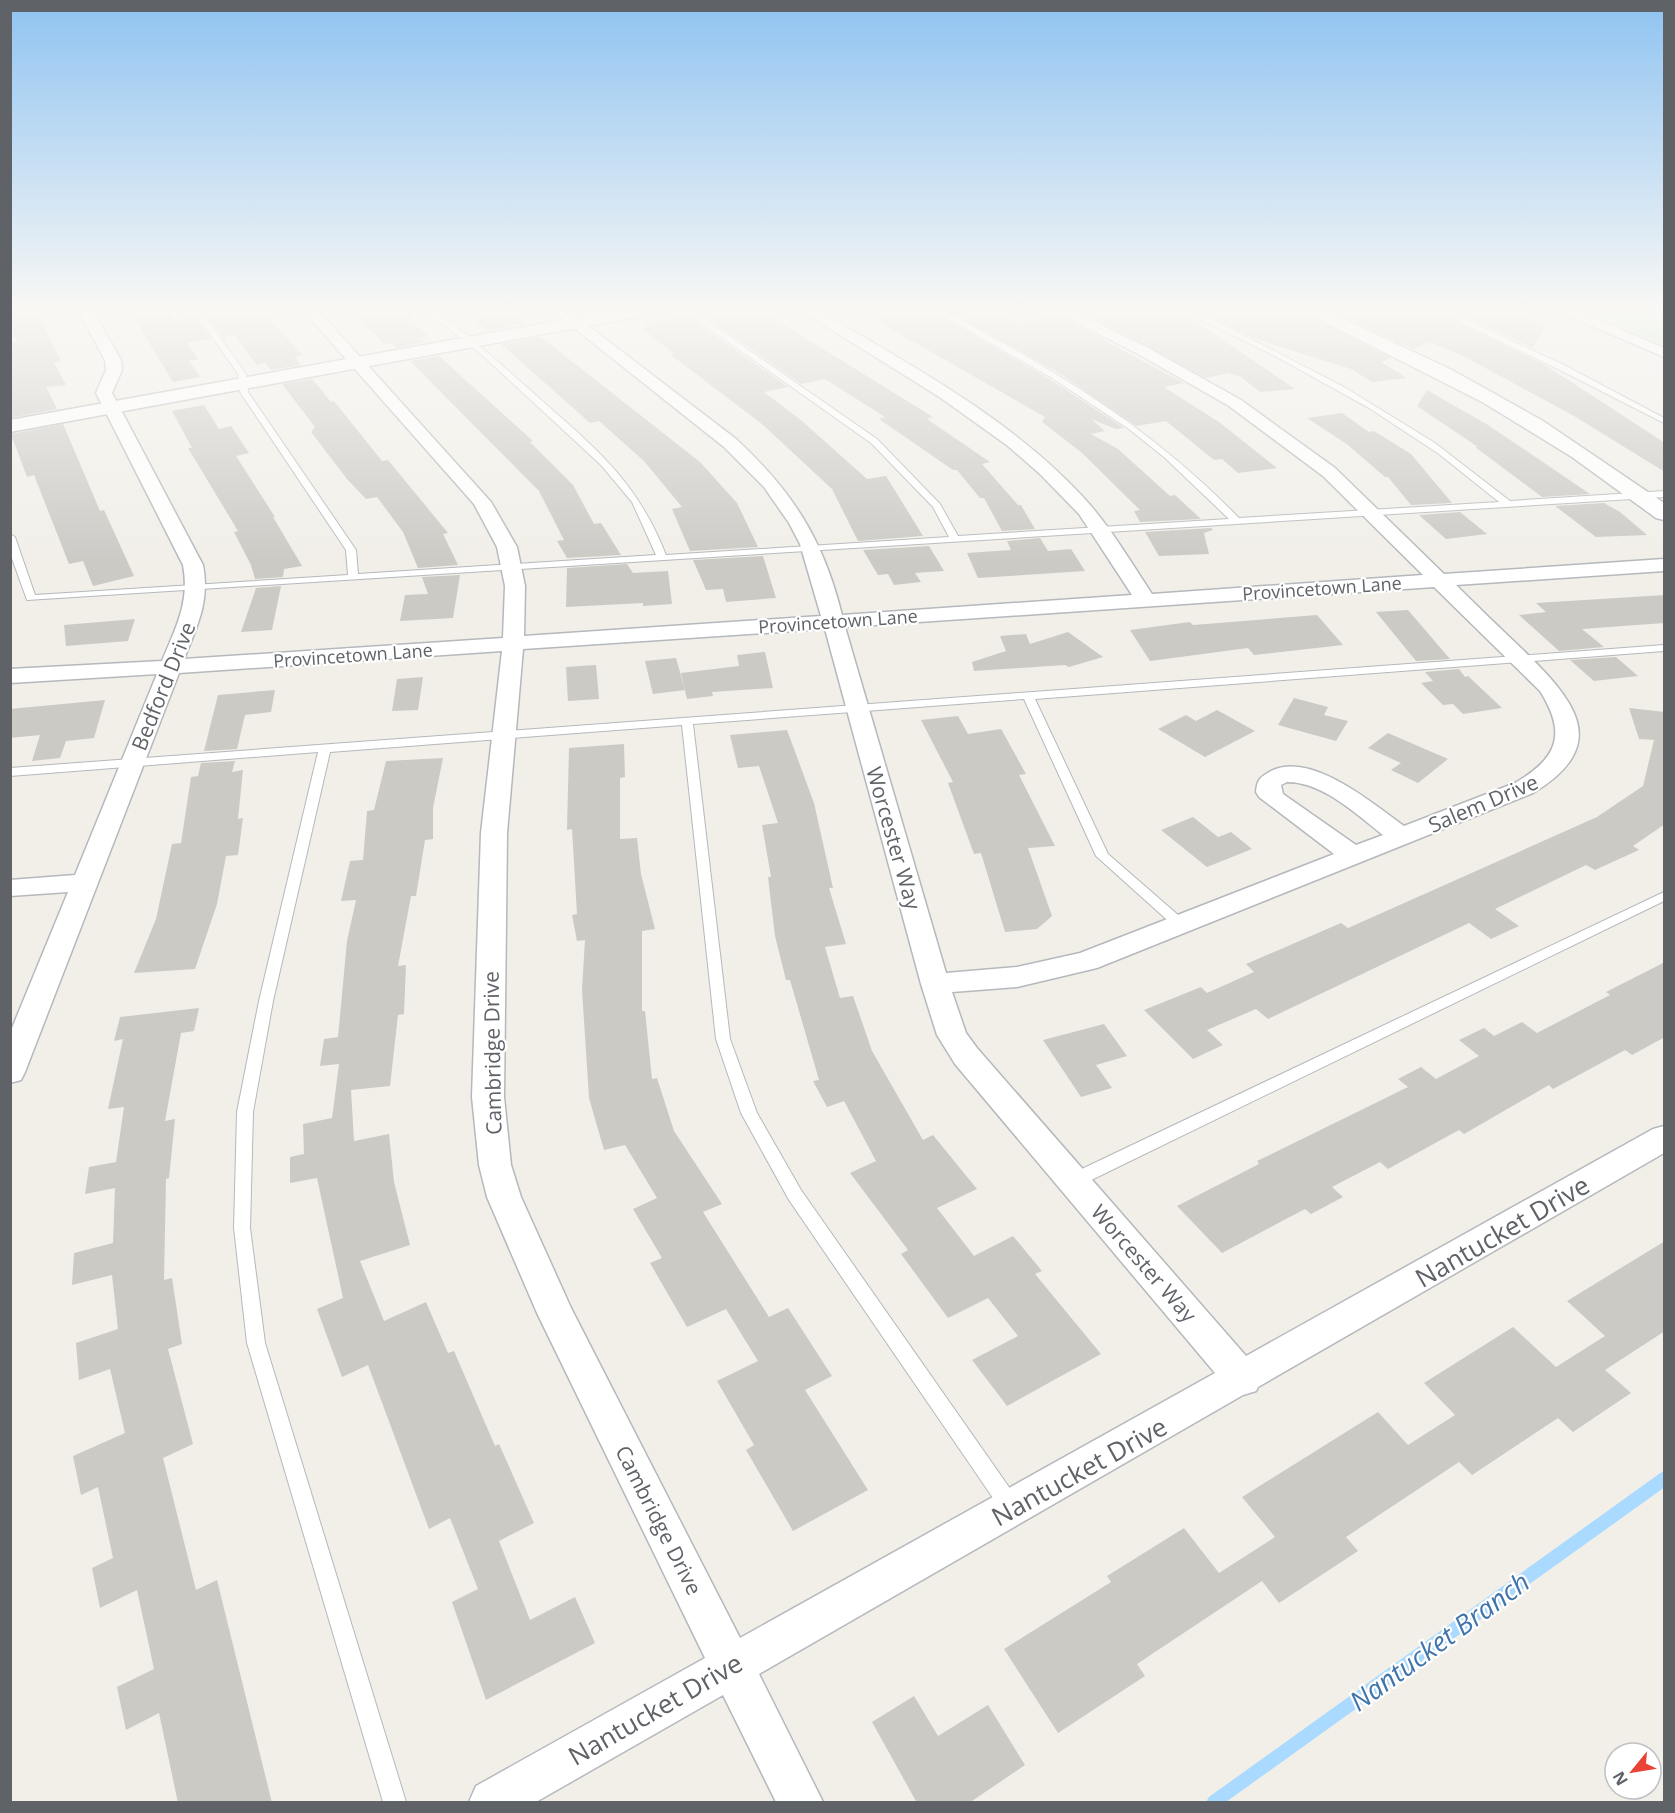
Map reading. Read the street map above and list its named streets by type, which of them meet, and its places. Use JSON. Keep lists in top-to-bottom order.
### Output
{
  "streets": {
    "street": [
      "Provincetown Lane",
      "Bedford Drive",
      "Salem Drive",
      "Worcester Way",
      "Cambridge Drive",
      "Nantucket Drive"
    ]
  },
  "crossings": [
    ["Provincetown Lane", "Bedford Drive"],
    ["Provincetown Lane", "Salem Drive"],
    ["Provincetown Lane", "Worcester Way"],
    ["Provincetown Lane", "Cambridge Drive"],
    ["Salem Drive", "Worcester Way"],
    ["Worcester Way", "Nantucket Drive"],
    ["Cambridge Drive", "Nantucket Drive"]
  ],
  "water": ["Nantucket Branch"],
  "north": "bottom left"
}
